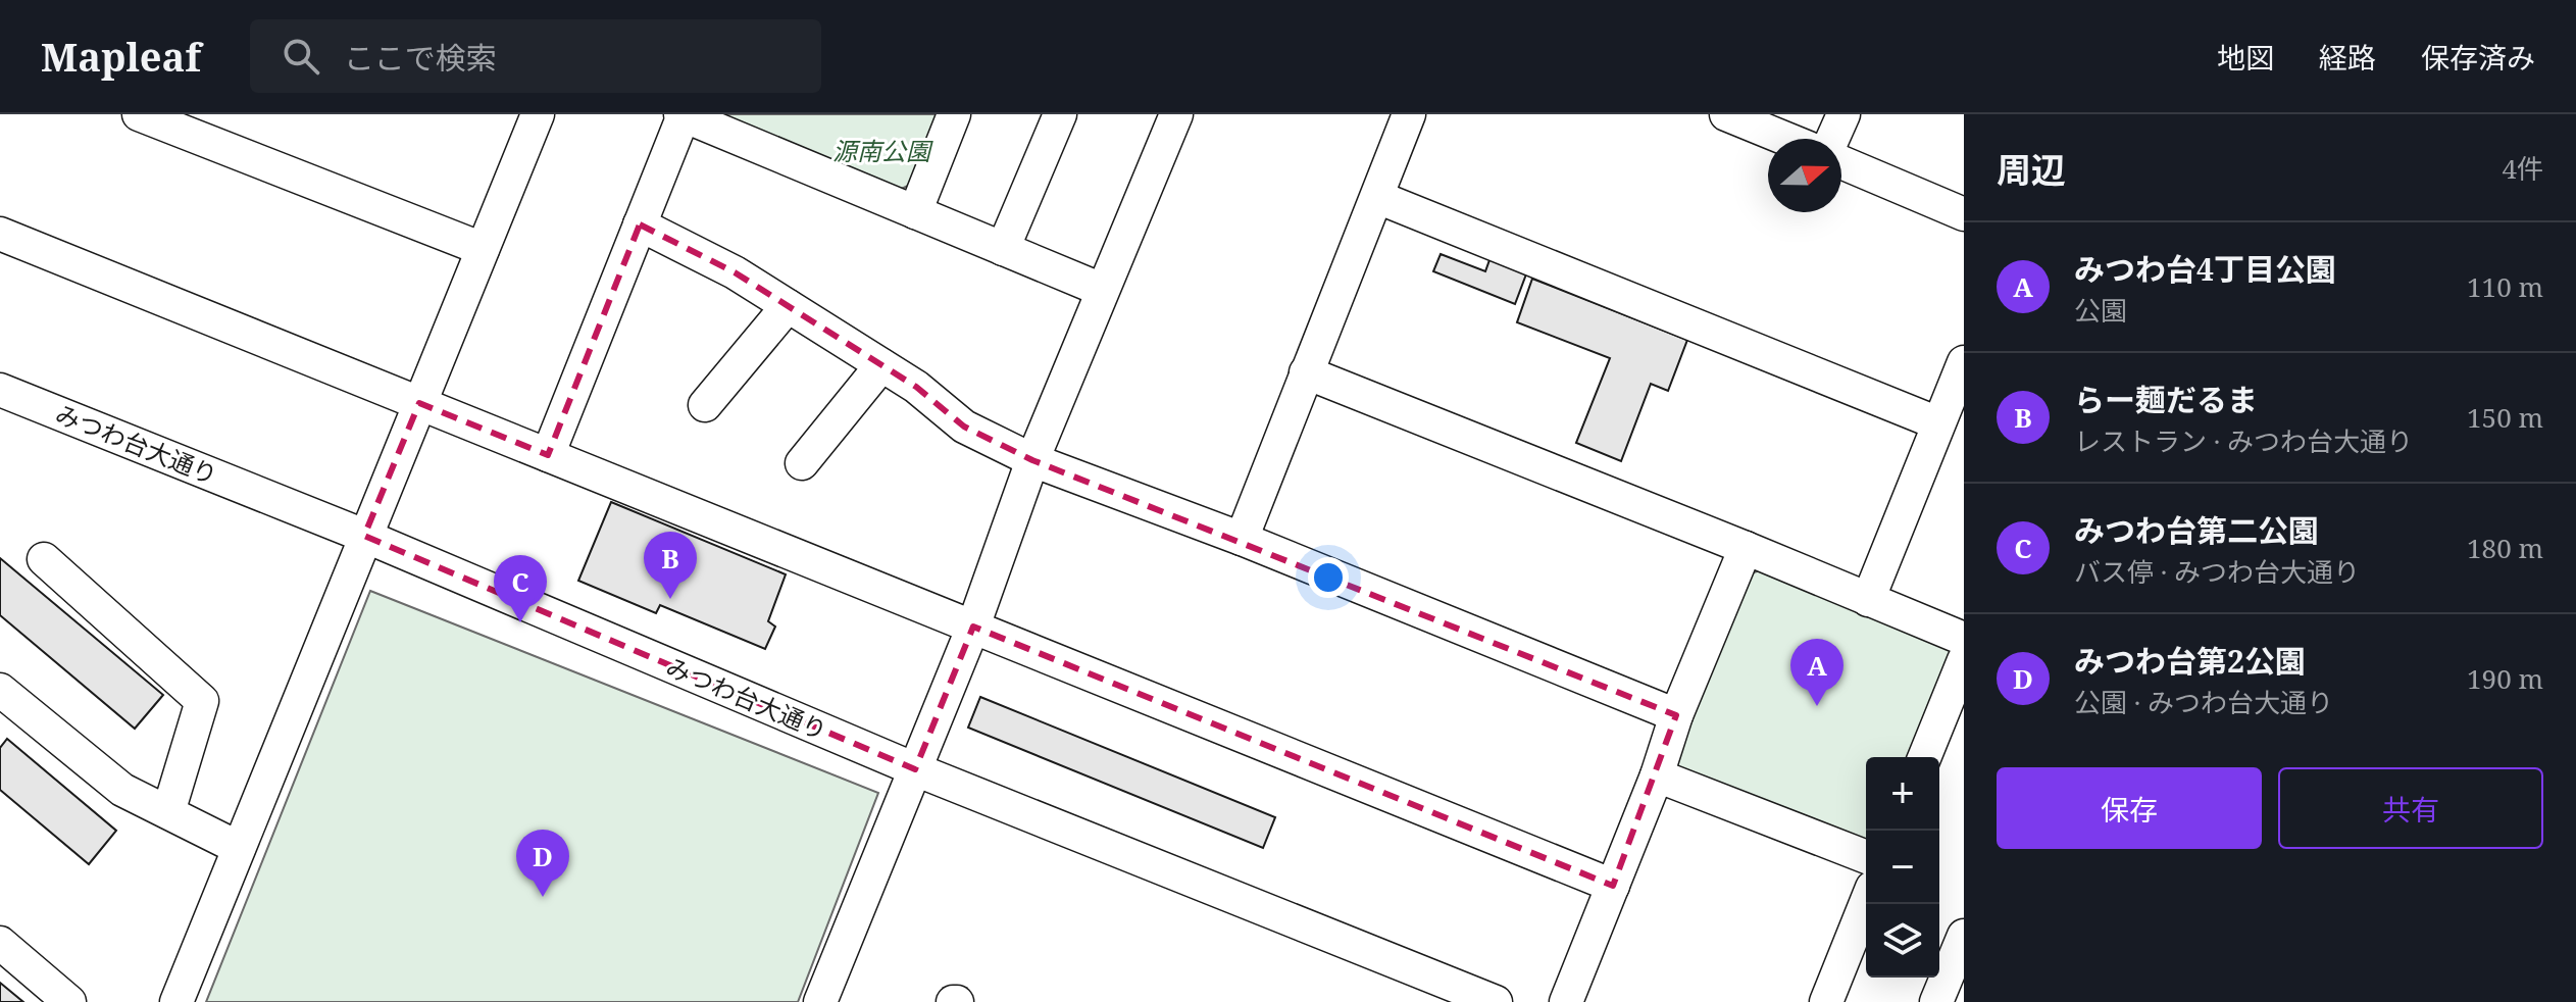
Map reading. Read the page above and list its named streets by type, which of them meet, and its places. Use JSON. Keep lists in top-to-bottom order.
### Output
{
  "streets": {
    "street": ["みつわ台大通り"]
  },
  "parks": ["源南公園"],
  "north": "right",
  "page": {
    "header": "Mapleaf",
    "search": "ここで検索",
    "nav": ["地図", "経路", "保存済み"],
    "heading": ["周辺", "4件"],
    "list": [
      {
        "mark": "A",
        "name": "みつわ台4丁目公園",
        "note": "公園",
        "value": "110 m"
      },
      {
        "mark": "B",
        "name": "らー麺だるま",
        "note": "レストラン · みつわ台大通り",
        "value": "150 m"
      },
      {
        "mark": "C",
        "name": "みつわ台第二公園",
        "note": "バス停 · みつわ台大通り",
        "value": "180 m"
      },
      {
        "mark": "D",
        "name": "みつわ台第2公園",
        "note": "公園 · みつわ台大通り",
        "value": "190 m"
      }
    ],
    "pins": [
      "B",
      "C",
      "A",
      "D"
    ],
    "buttons": ["保存", "共有"],
    "map_buttons": ["+", "−"]
  }
}
